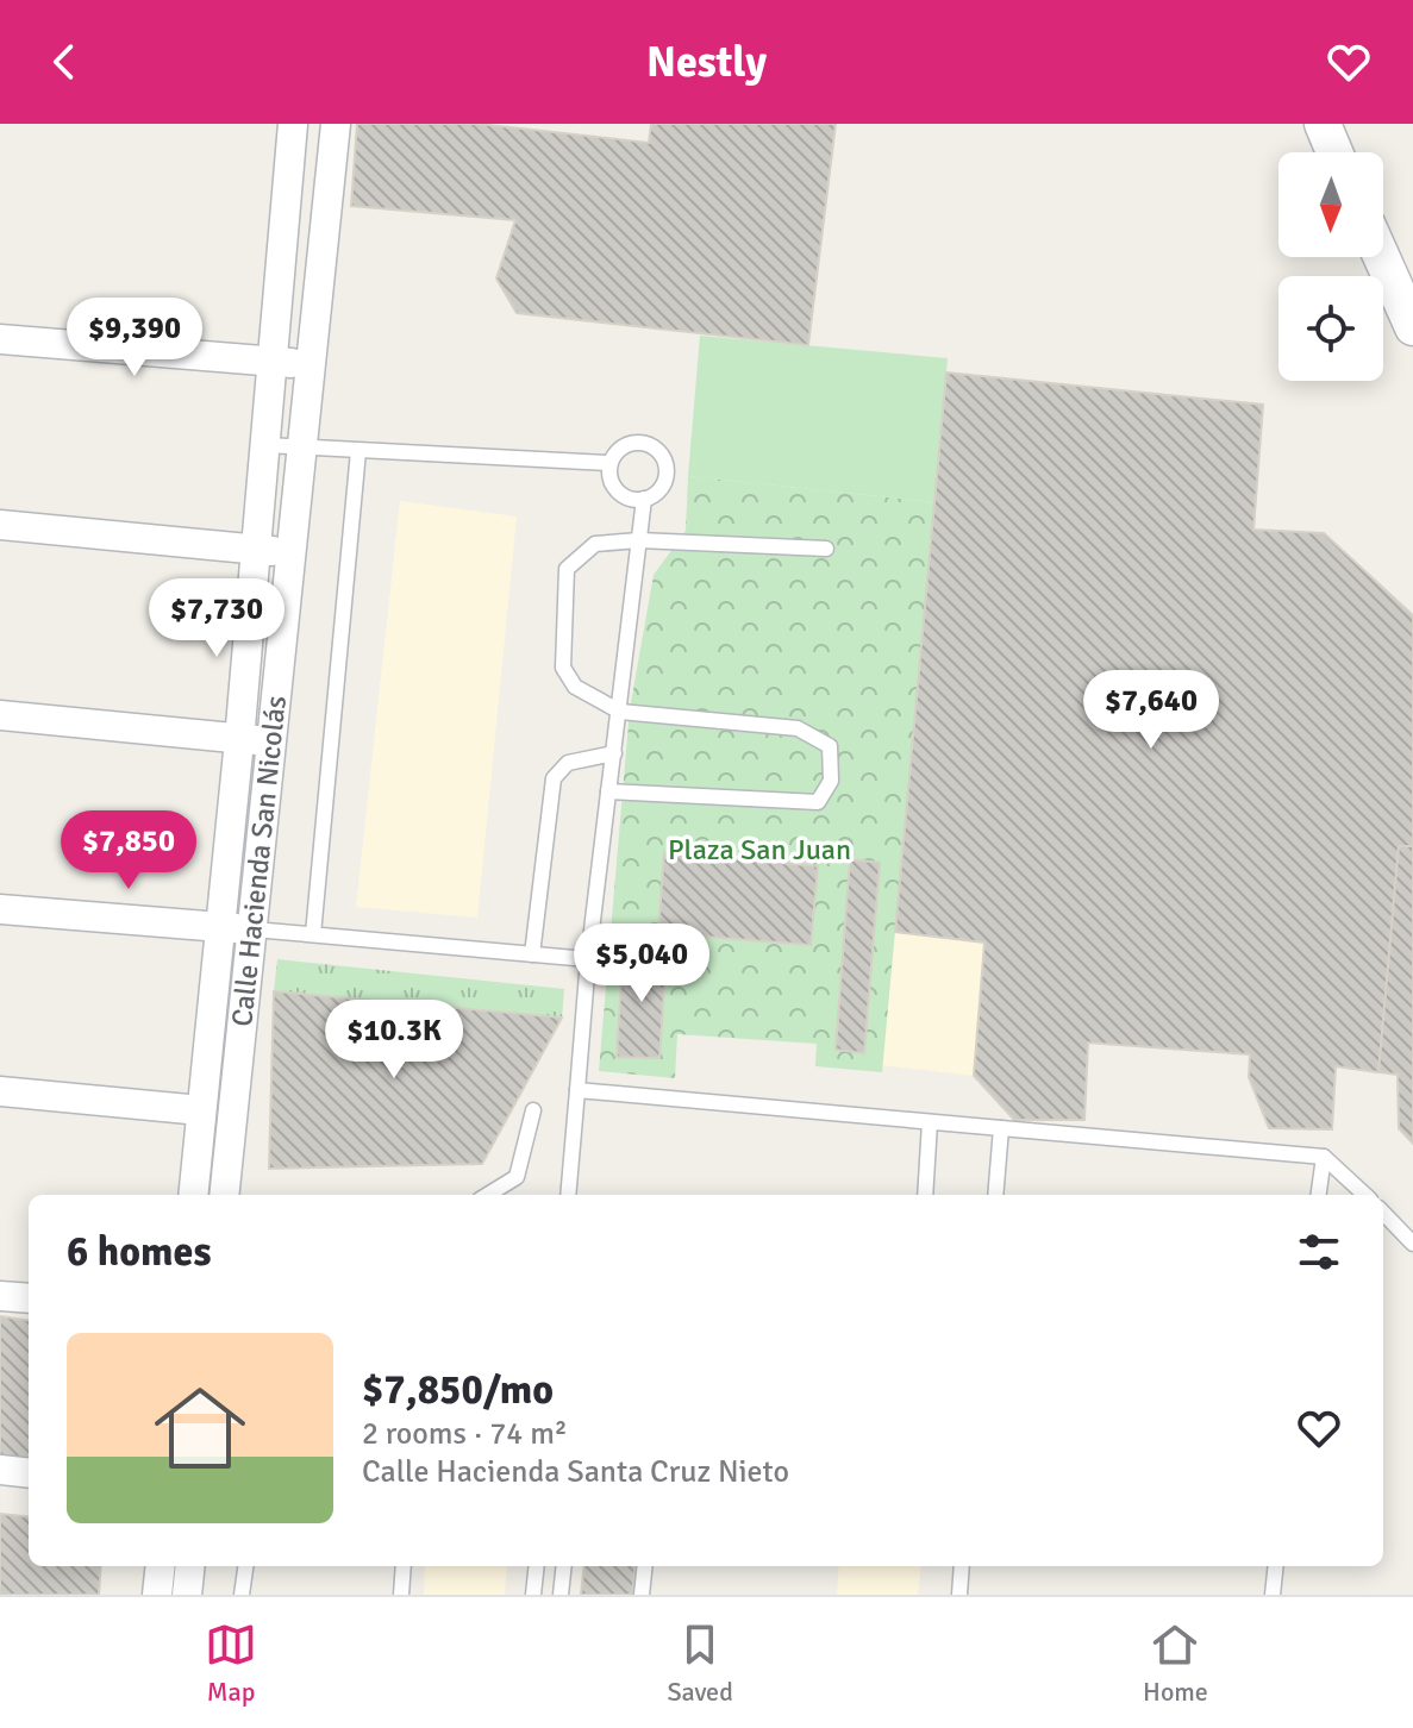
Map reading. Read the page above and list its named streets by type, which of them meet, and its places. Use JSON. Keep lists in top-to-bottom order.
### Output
{
  "streets": {
    "street": ["Calle Hacienda San Nicolás"]
  },
  "parks": ["Plaza San Juan"],
  "north": "bottom",
  "page": {
    "header": "Nestly",
    "price": [
      "$9,390",
      "$7,730",
      "$7,640",
      "$7,850",
      "$5,040",
      "$10.3K"
    ],
    "heading": "6 homes",
    "list": [
      {
        "name": "$7,850/mo",
        "note": "2 rooms · 74 m² · Calle Hacienda Santa Cruz Nieto"
      }
    ],
    "tabs": ["Map", "Saved", "Home"]
  }
}
